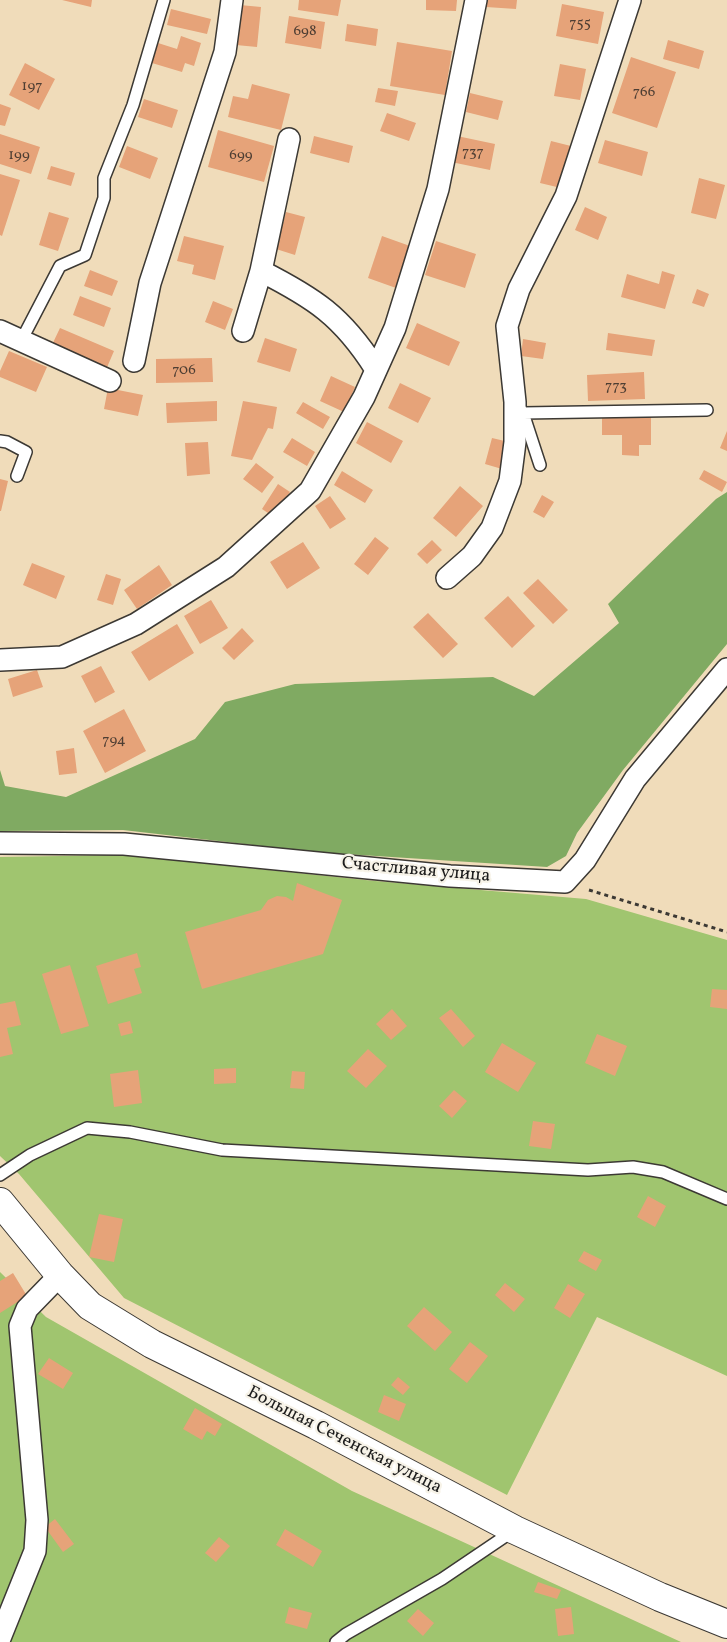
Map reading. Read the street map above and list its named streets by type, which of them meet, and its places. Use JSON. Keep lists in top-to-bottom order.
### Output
{
  "streets": {
    "street": ["Счастливая улица", "Большая Сеченская улица"]
  },
  "house_numbers": [
    "755",
    "698",
    "197",
    "766",
    "737",
    "199",
    "699",
    "706",
    "773",
    "794"
  ]
}
